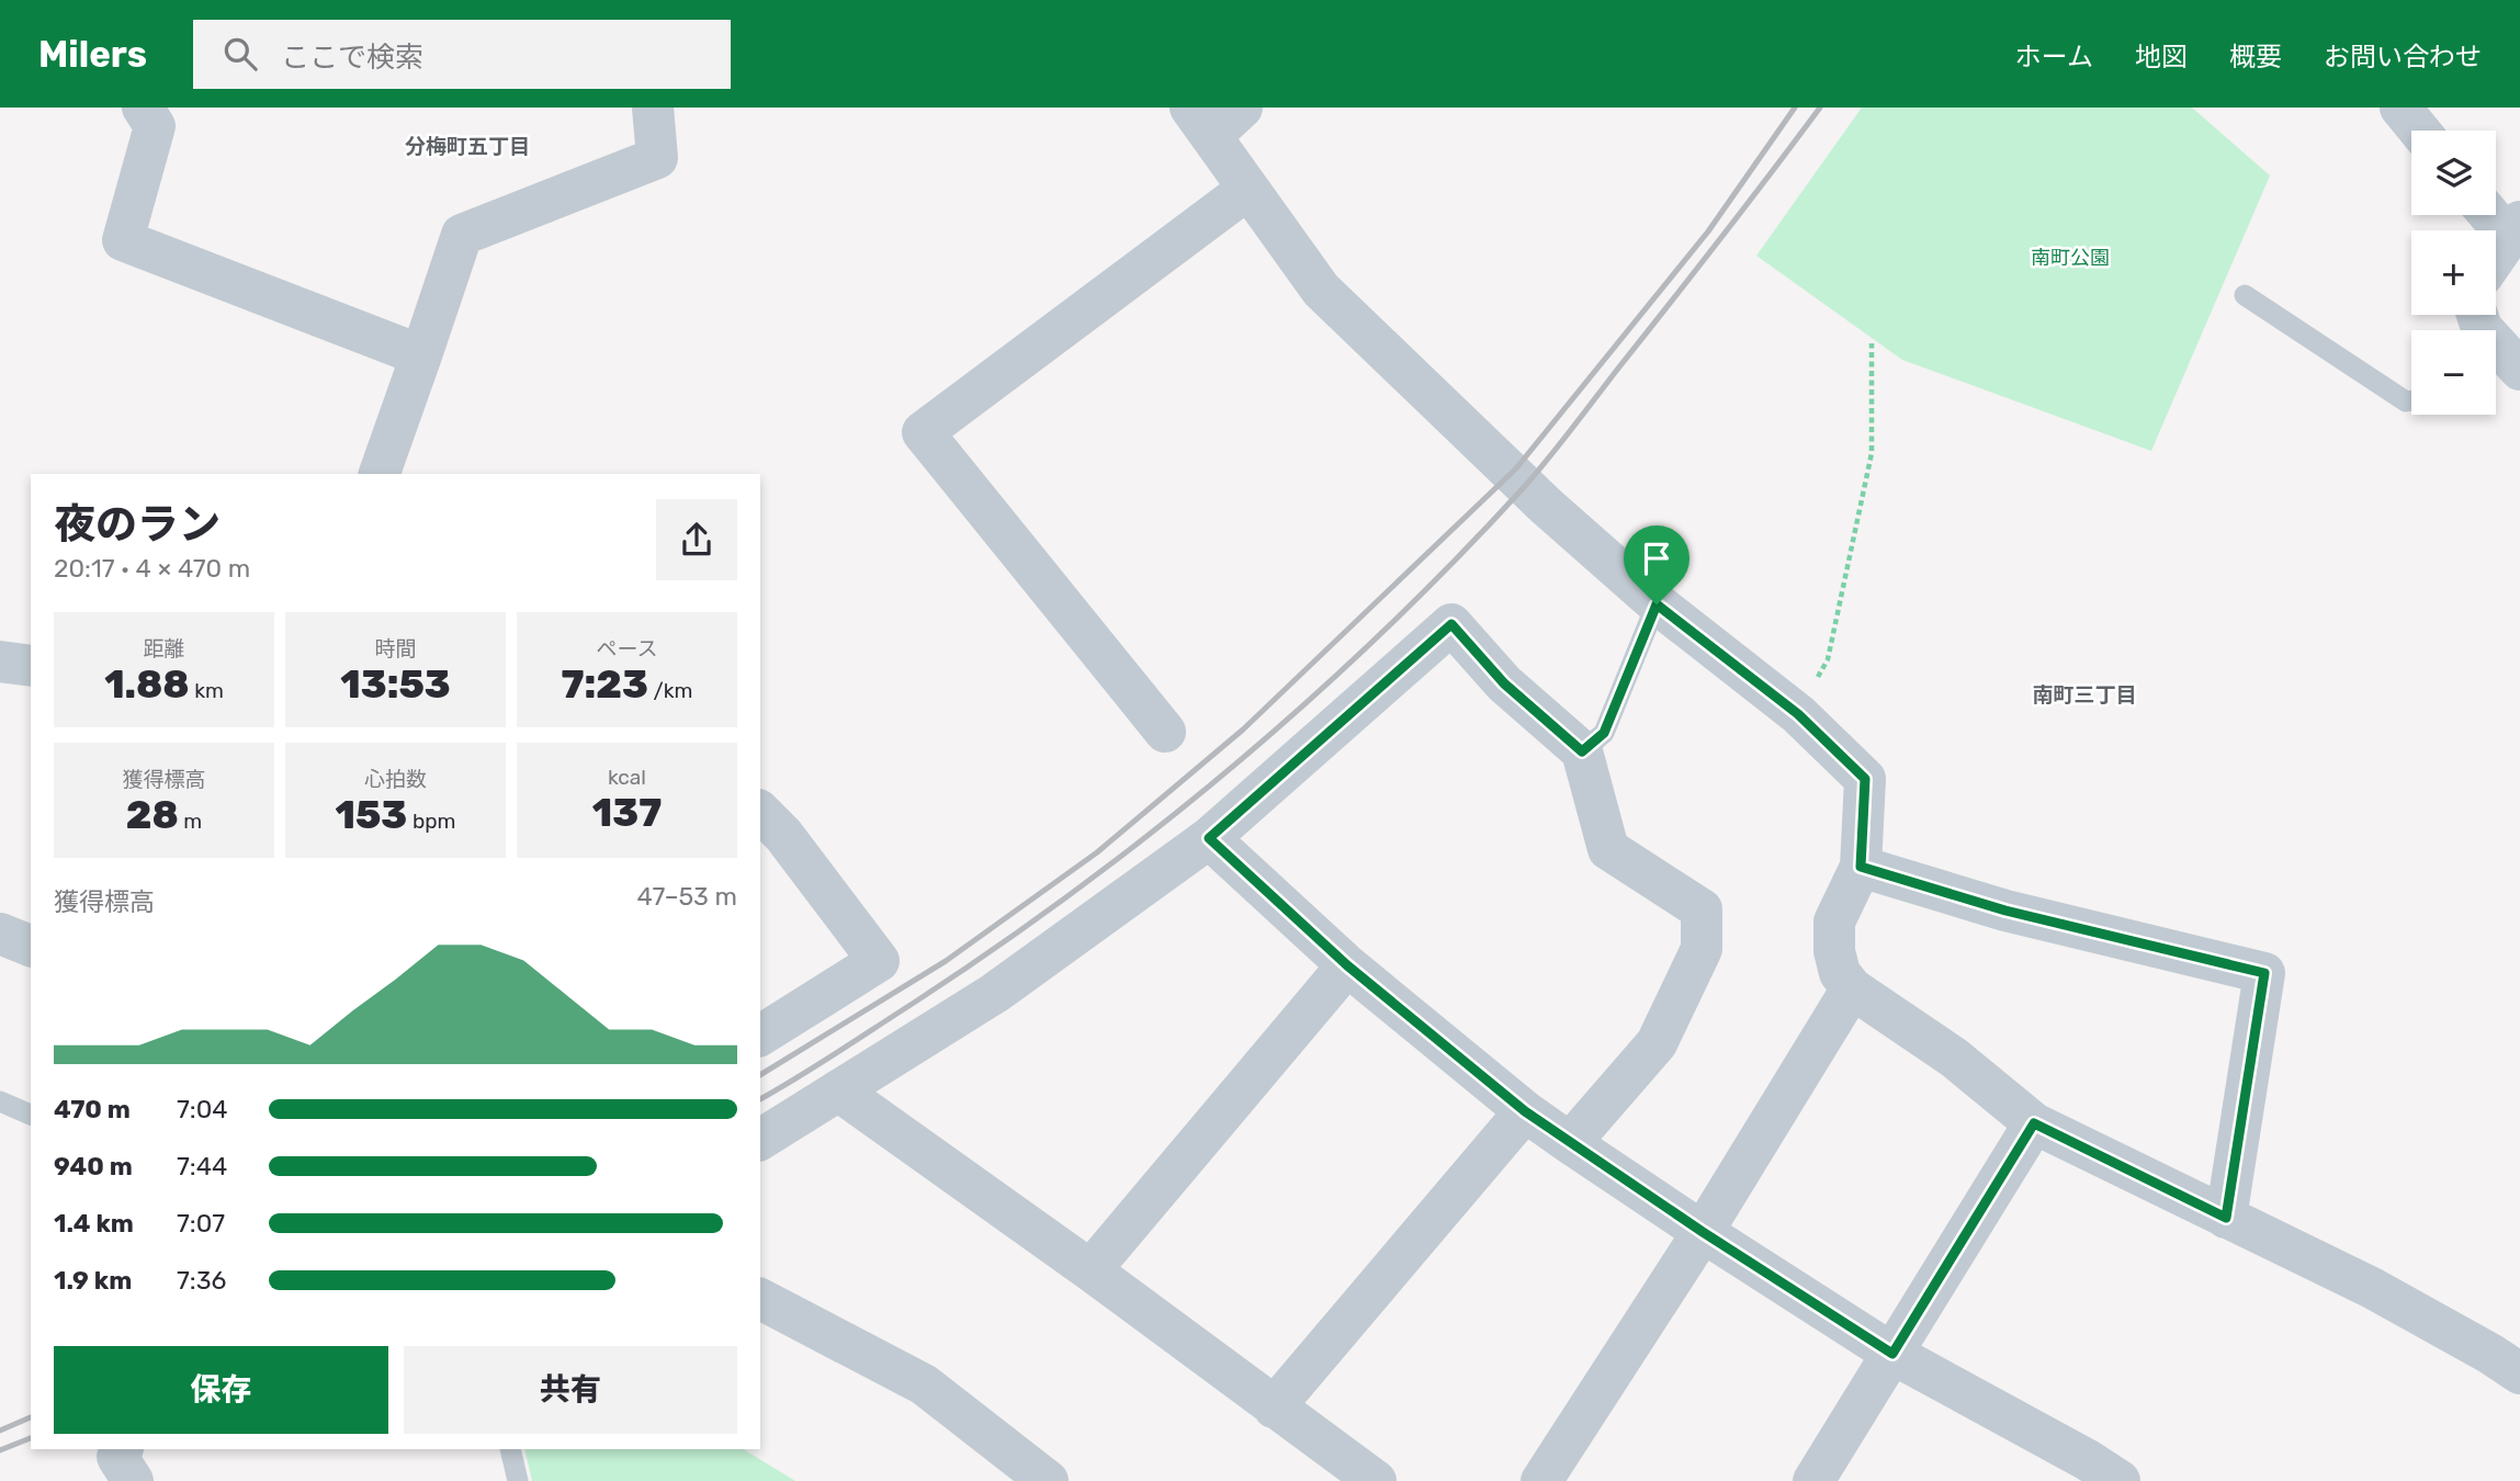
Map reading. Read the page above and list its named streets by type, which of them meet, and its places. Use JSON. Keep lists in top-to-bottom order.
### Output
{
  "districts": ["分梅町五丁目", "南町三丁目"],
  "parks": ["南町公園"],
  "page": {
    "header": "Milers",
    "search": "ここで検索",
    "nav": [
      "ホーム",
      "地図",
      "概要",
      "お問い合わせ"
    ],
    "map_buttons": ["+", "−"],
    "heading": ["夜のラン", "20:17 · 4 × 470 m"],
    "stats": [
      ["距離", "1.88 km"],
      ["時間", "13:53"],
      ["ペース", "7:23 /km"],
      ["獲得標高", "28 m"],
      ["心拍数", "153 bpm"],
      ["kcal", "137"]
    ],
    "chart": ["獲得標高", "47–53 m"],
    "list": [
      {
        "name": "470 m",
        "note": "7:04"
      },
      {
        "name": "940 m",
        "note": "7:44"
      },
      {
        "name": "1.4 km",
        "note": "7:07"
      },
      {
        "name": "1.9 km",
        "note": "7:36"
      }
    ],
    "buttons": ["保存", "共有"]
  }
}
